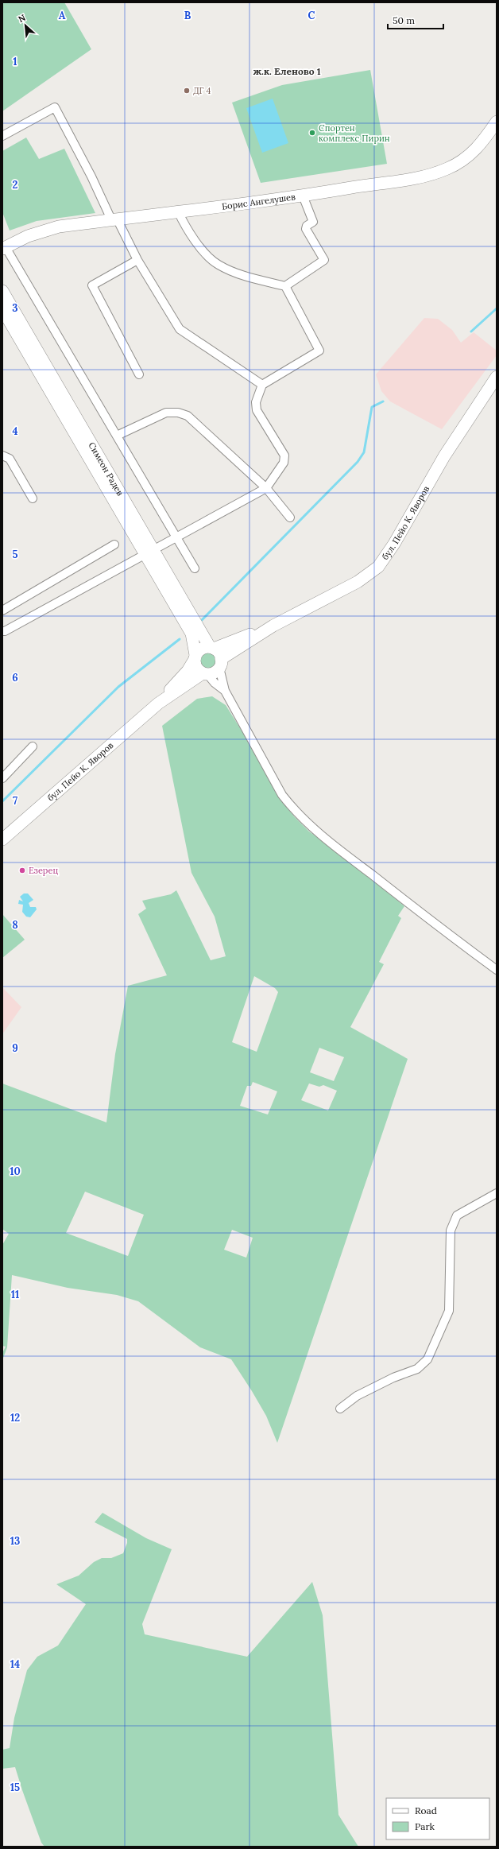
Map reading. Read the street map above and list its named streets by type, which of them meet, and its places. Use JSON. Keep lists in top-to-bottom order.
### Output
{
  "streets": {
    "street": ["Борис Ангелушев", "Симеон Радев", "бул. Пейо К. Яворов"]
  },
  "crossings": [
    ["Симеон Радев", "бул. Пейо К. Яворов"]
  ],
  "districts": ["ж.к. Еленово 1"],
  "places": ["ДГ 4", "Спортен комплекс Пирин", "Езерец"],
  "legend": ["Road", "Park"],
  "scale_bar": "50 m",
  "north": "top left",
  "grid": {
    "columns": ["A", "B", "C"],
    "rows": [
      "1",
      "2",
      "3",
      "4",
      "5",
      "6",
      "7",
      "8",
      "9",
      "10",
      "11",
      "12",
      "13",
      "14",
      "15"
    ]
  }
}
